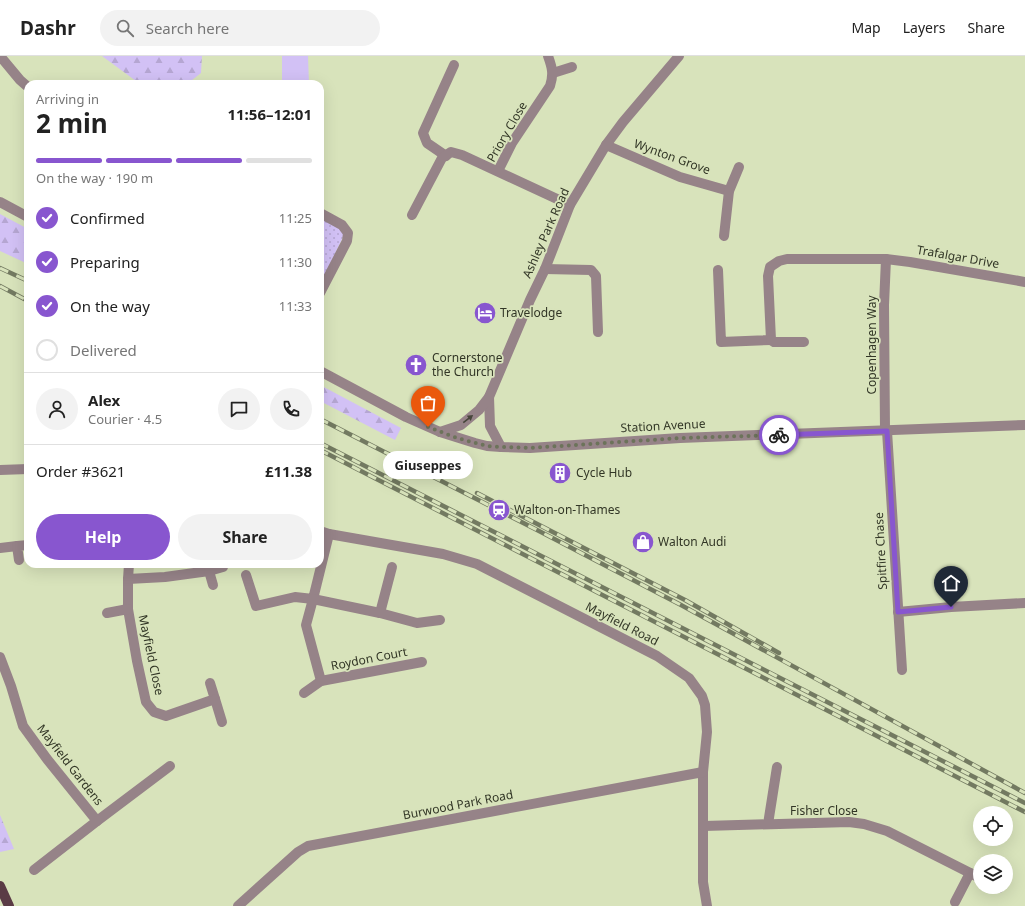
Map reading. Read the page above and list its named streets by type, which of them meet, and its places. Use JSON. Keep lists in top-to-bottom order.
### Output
{
  "streets": {
    "street": [
      "Priory Close",
      "Wynton Grove",
      "Ashley Park Road",
      "Trafalgar Drive",
      "Copenhagen Way",
      "Station Avenue",
      "Spitfire Chase",
      "Mayfield Road",
      "Mayfield Close",
      "Roydon Court",
      "Mayfield Gardens",
      "Burwood Park Road",
      "Fisher Close"
    ]
  },
  "crossings": [
    ["Priory Close", "Ashley Park Road"],
    ["Wynton Grove", "Ashley Park Road"],
    ["Ashley Park Road", "Station Avenue"],
    ["Trafalgar Drive", "Copenhagen Way"],
    ["Copenhagen Way", "Station Avenue"],
    ["Copenhagen Way", "Spitfire Chase"],
    ["Station Avenue", "Spitfire Chase"],
    ["Mayfield Road", "Burwood Park Road"],
    ["Mayfield Road", "Fisher Close"]
  ],
  "places": {
    "hotel": ["Travelodge"],
    "church": ["Cornerstone the Church"],
    "other": ["Giuseppes"],
    "building": ["Cycle Hub"],
    "station": ["Walton-on-Thames"],
    "shop": ["Walton Audi"]
  },
  "page": {
    "header": "Dashr",
    "search": "Search here",
    "nav": ["Map", "Layers", "Share"],
    "heading": ["2 min", "Arriving in", "11:56–12:01"],
    "panel": [
      "Alex",
      "Courier · 4.5",
      "Order #3621",
      "£11.38"
    ],
    "bar": "On the way · 190 m",
    "list": [
      ["Confirmed", "11:25"],
      ["Preparing", "11:30"],
      ["On the way", "11:33"],
      "Delivered"
    ],
    "bubble": "Giuseppes",
    "buttons": ["Help", "Share"]
  }
}
